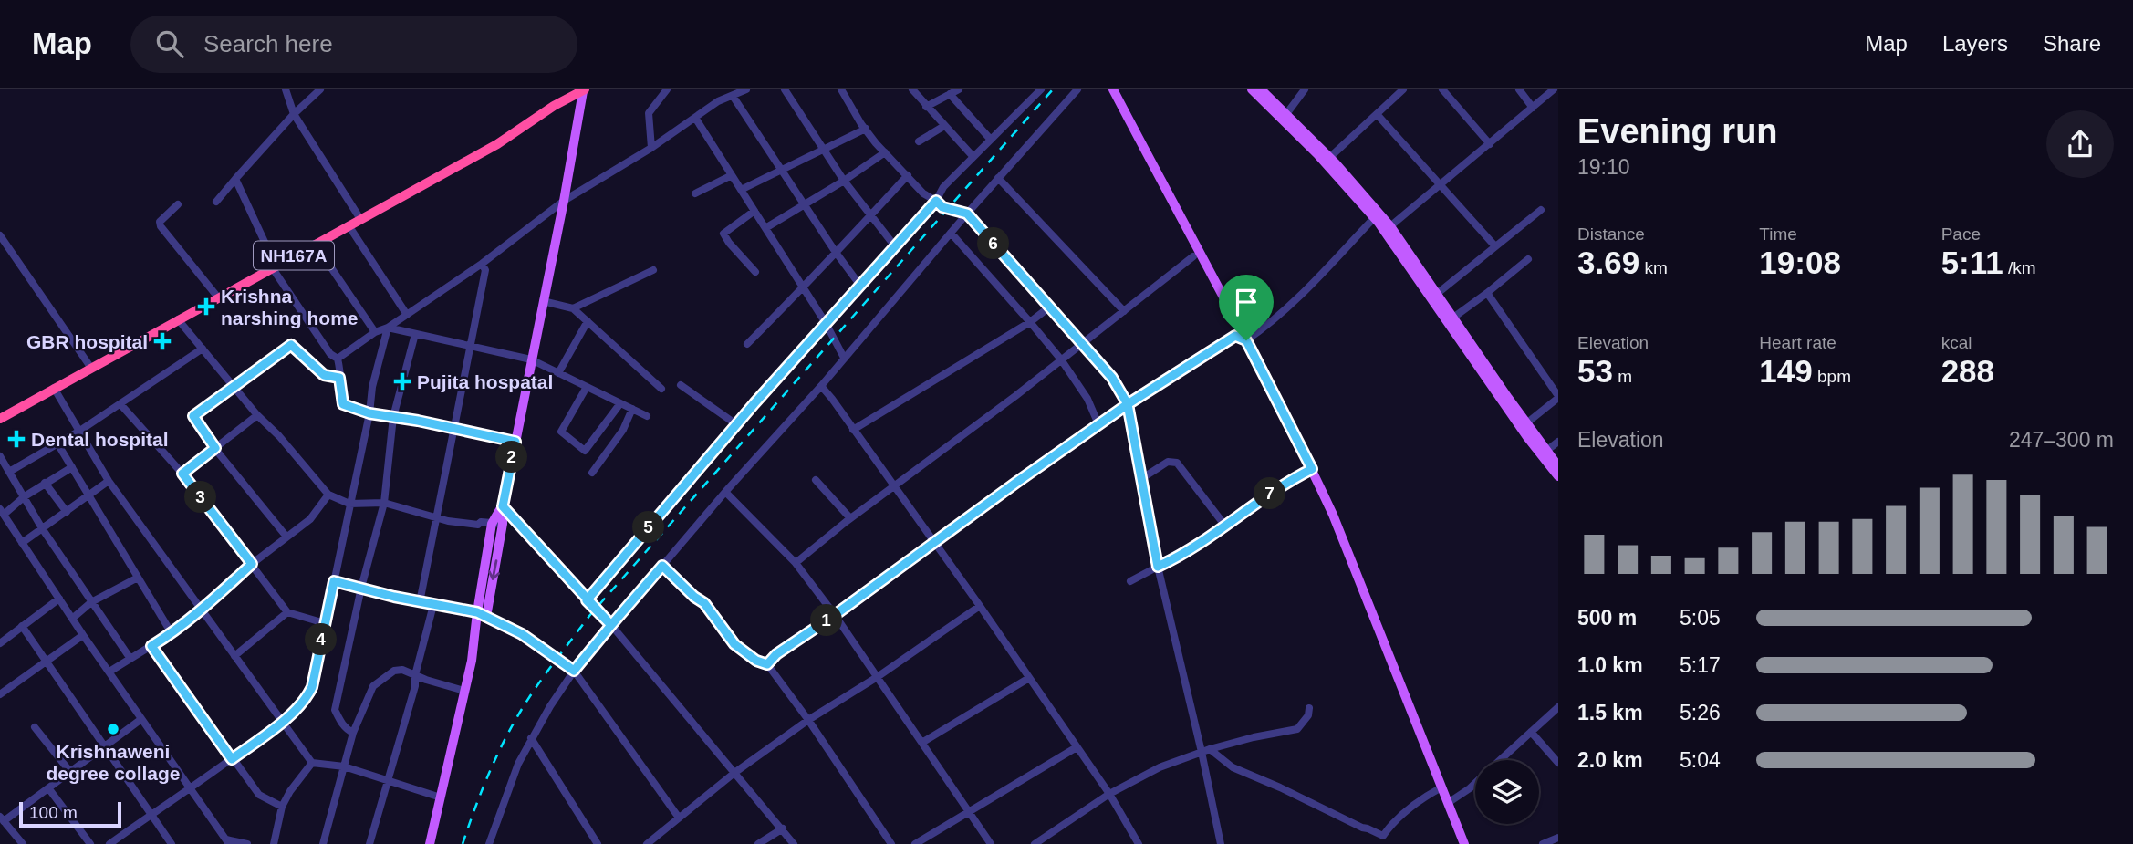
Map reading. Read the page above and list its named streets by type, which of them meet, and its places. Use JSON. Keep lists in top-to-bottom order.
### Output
{
  "streets": {
    "highway": ["NH167A"]
  },
  "places": {
    "health": [
      "Krishna narshing home",
      "GBR hospital",
      "Pujita hospatal",
      "Dental hospital"
    ],
    "other": ["Krishnaweni degree collage"]
  },
  "scale_bar": "100 m",
  "page": {
    "header": "Map",
    "search": "Search here",
    "nav": ["Map", "Layers", "Share"],
    "heading": ["Evening run", "19:10"],
    "stats": [
      ["Distance", "3.69 km"],
      ["Time", "19:08"],
      ["Pace", "5:11 /km"],
      ["Elevation", "53 m"],
      ["Heart rate", "149 bpm"],
      ["kcal", "288"]
    ],
    "pins": [
      "6",
      "2",
      "7",
      "3",
      "5",
      "1",
      "4"
    ],
    "chart": ["Elevation", "247–300 m"],
    "list": [
      {
        "name": "500 m",
        "note": "5:05"
      },
      {
        "name": "1.0 km",
        "note": "5:17"
      },
      {
        "name": "1.5 km",
        "note": "5:26"
      },
      {
        "name": "2.0 km",
        "note": "5:04"
      }
    ],
    "scale": "100 m"
  }
}
